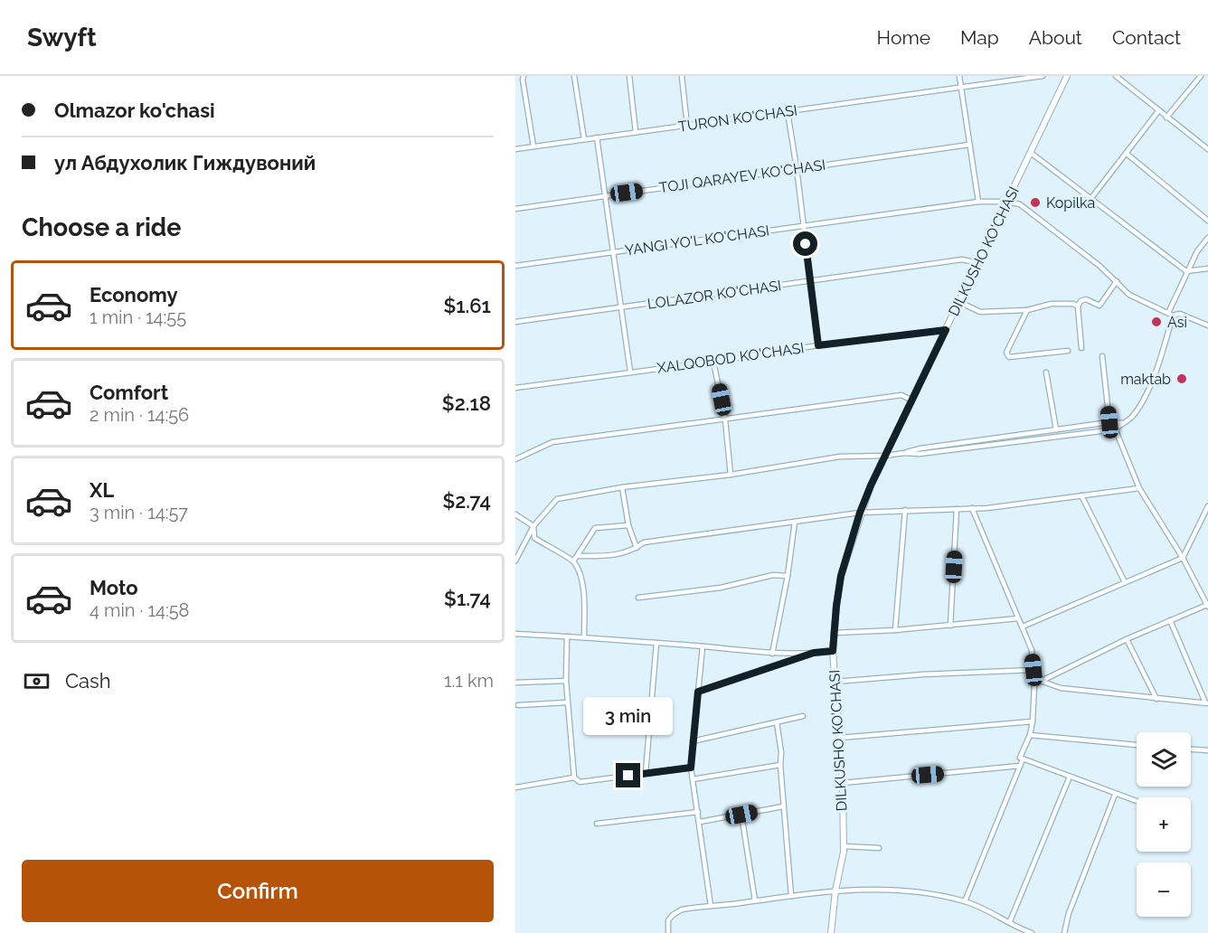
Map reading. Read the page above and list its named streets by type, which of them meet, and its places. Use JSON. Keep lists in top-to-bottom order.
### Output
{
  "streets": {
    "street": [
      "TURON KO'CHASI",
      "TOJI QARAYEV KO'CHASI",
      "YANGI YO'L KO'CHASI",
      "DILKUSHO KO'CHASI",
      "LOLAZOR KO'CHASI",
      "XALQOBOD KO'CHASI"
    ]
  },
  "crossings": [
    ["YANGI YO'L KO'CHASI", "DILKUSHO KO'CHASI"],
    ["DILKUSHO KO'CHASI", "LOLAZOR KO'CHASI"],
    ["DILKUSHO KO'CHASI", "XALQOBOD KO'CHASI"]
  ],
  "places": ["Kopilka", "Asi", "maktab"],
  "page": {
    "header": "Swyft",
    "nav": [
      "Home",
      "Map",
      "About",
      "Contact"
    ],
    "banner": ["Olmazor ko'chasi", "ул Абдухолик Гиждувоний"],
    "heading": "Choose a ride",
    "list": [
      {
        "name": "Economy",
        "note": "1 min · 14:55",
        "value": "$1.61"
      },
      {
        "name": "Comfort",
        "note": "2 min · 14:56",
        "value": "$2.18"
      },
      {
        "name": "XL",
        "note": "3 min · 14:57",
        "value": "$2.74"
      },
      {
        "name": "Moto",
        "note": "4 min · 14:58",
        "value": "$1.74"
      }
    ],
    "pay": ["Cash", "1.1 km"],
    "bubble": "3 min",
    "map_buttons": ["+", "−"],
    "buttons": "Confirm"
  }
}
